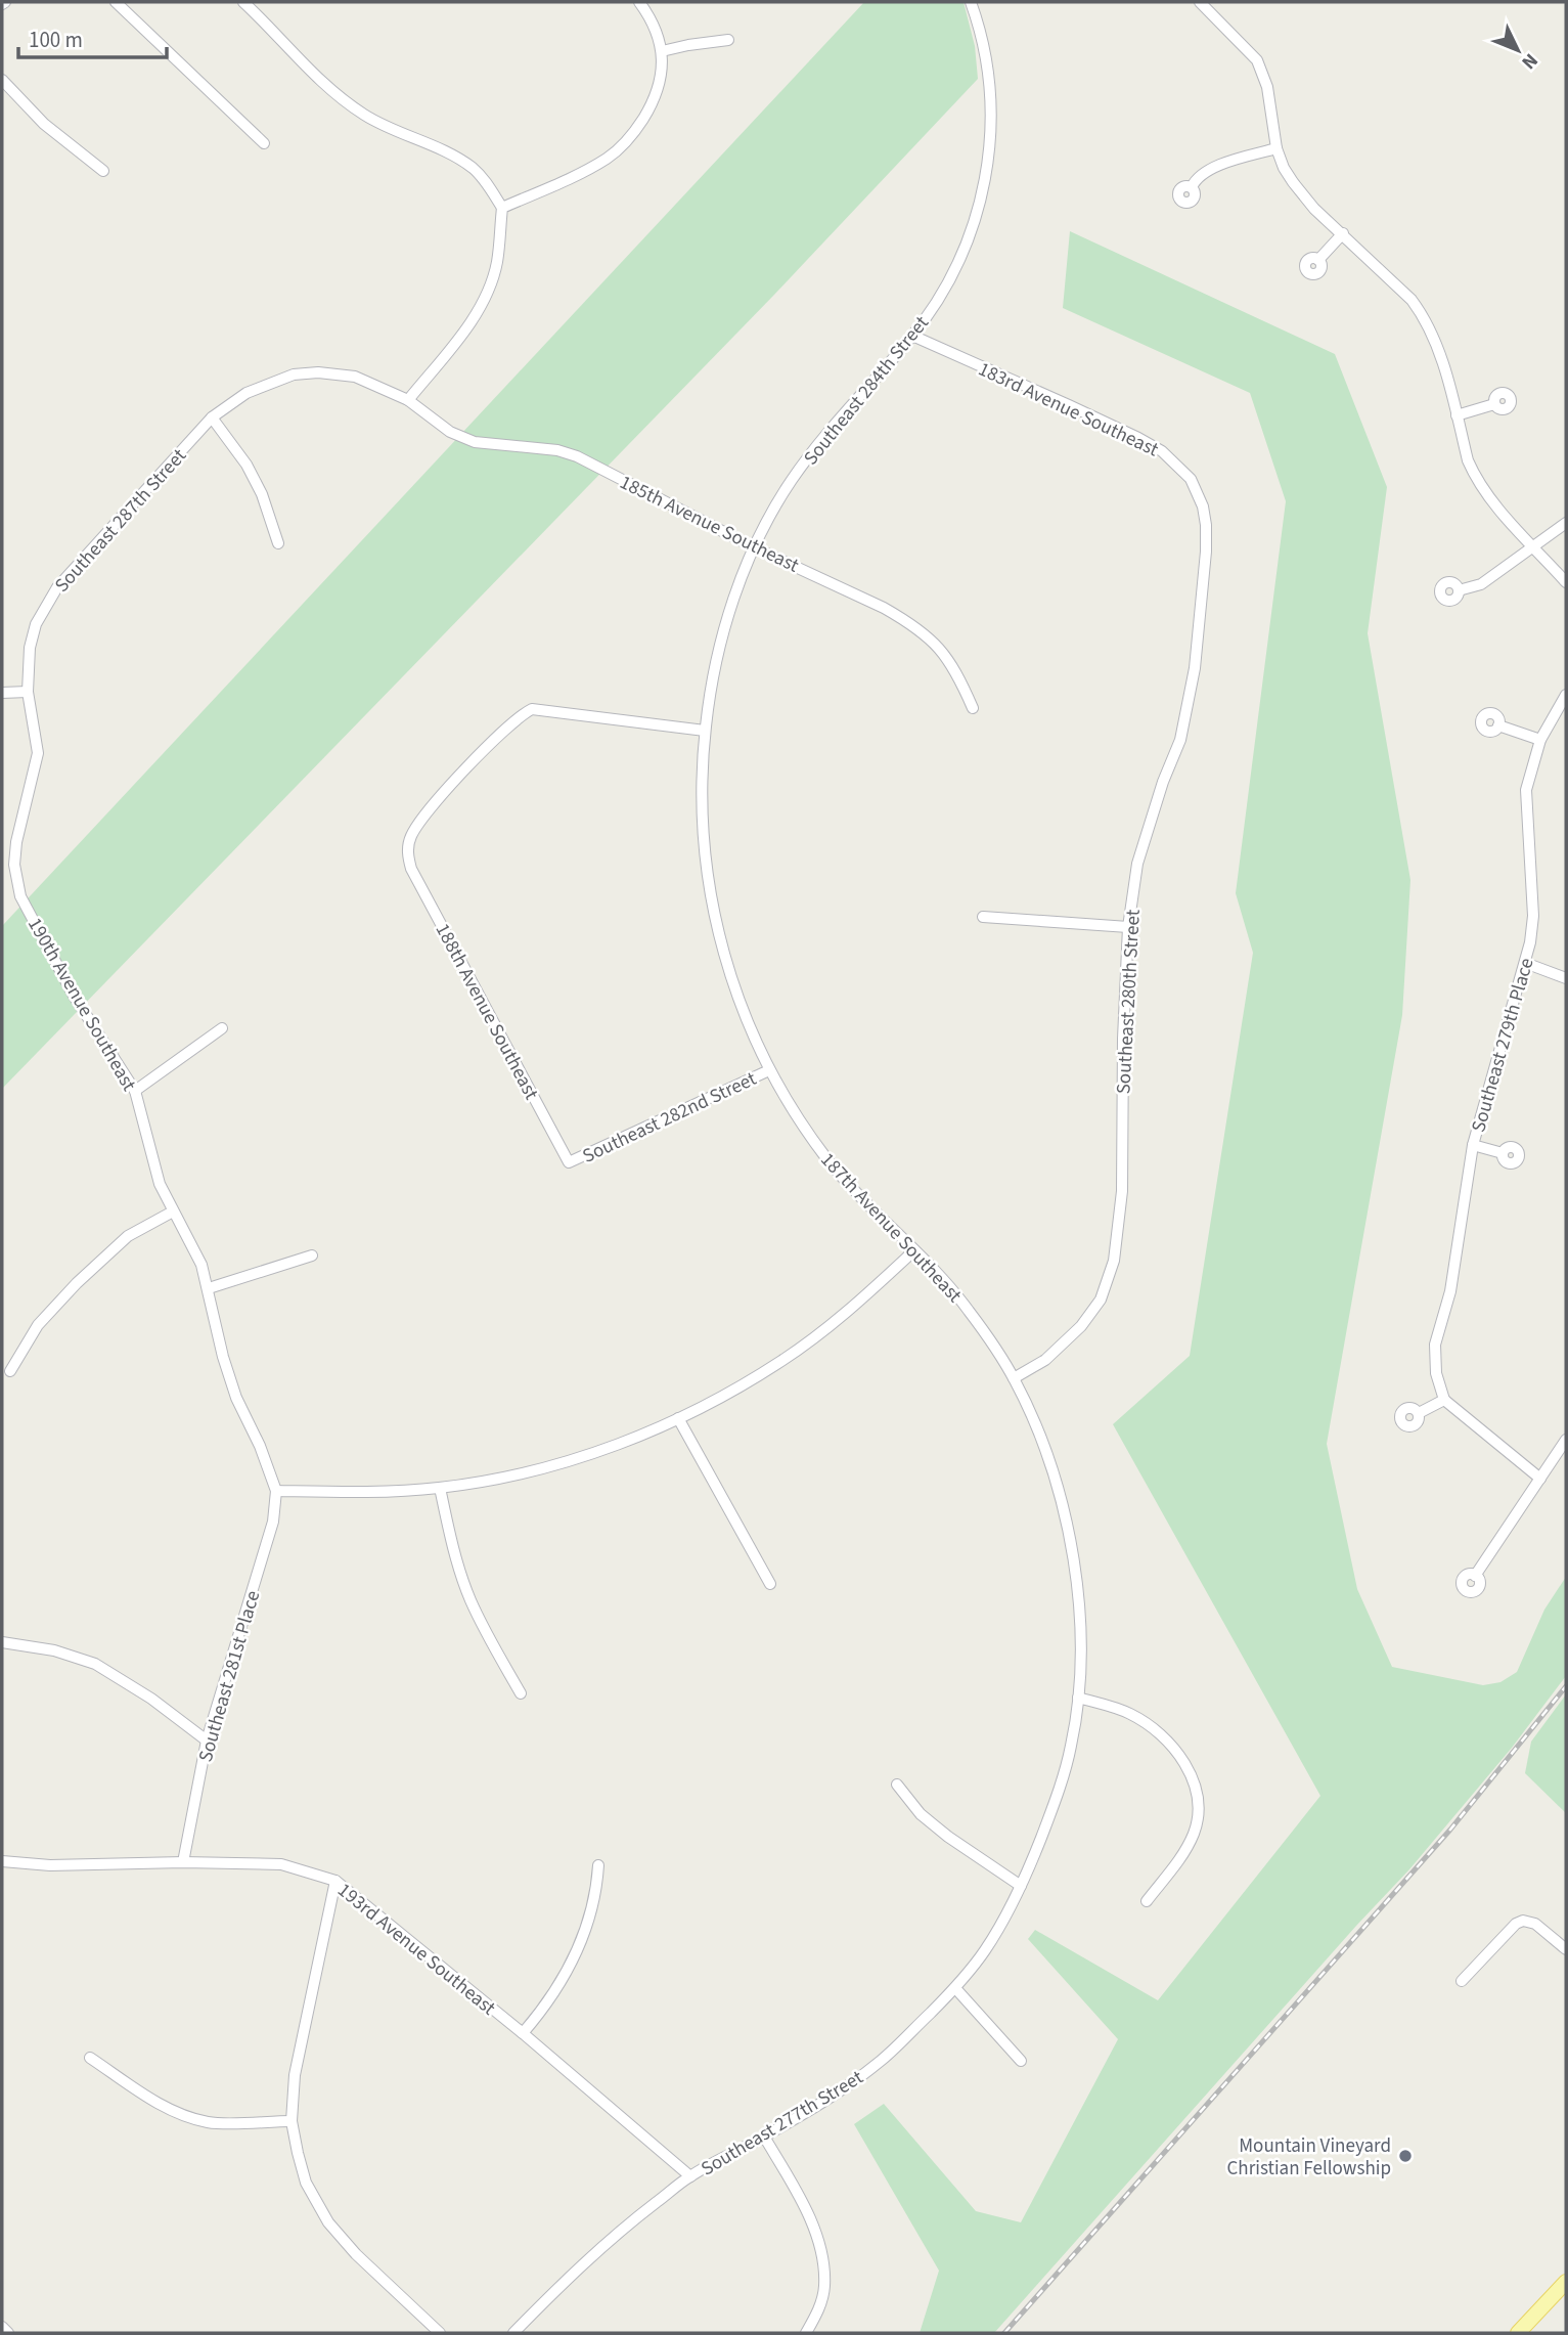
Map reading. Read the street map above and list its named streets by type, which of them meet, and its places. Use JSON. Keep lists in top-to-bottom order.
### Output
{
  "streets": {
    "street": [
      "Southeast 284th Street",
      "183rd Avenue Southeast",
      "Southeast 287th Street",
      "185th Avenue Southeast",
      "Southeast 280th Street",
      "190th Avenue Southeast",
      "188th Avenue Southeast",
      "Southeast 279th Place",
      "Southeast 282nd Street",
      "187th Avenue Southeast",
      "Southeast 281st Place",
      "193rd Avenue Southeast",
      "Southeast 277th Street"
    ]
  },
  "crossings": [
    ["Southeast 284th Street", "183rd Avenue Southeast"],
    ["Southeast 284th Street", "185th Avenue Southeast"],
    ["Southeast 284th Street", "188th Avenue Southeast"],
    ["Southeast 284th Street", "187th Avenue Southeast"],
    ["183rd Avenue Southeast", "Southeast 280th Street"],
    ["Southeast 287th Street", "185th Avenue Southeast"],
    ["Southeast 287th Street", "190th Avenue Southeast"],
    ["Southeast 280th Street", "187th Avenue Southeast"],
    ["190th Avenue Southeast", "Southeast 281st Place"],
    ["188th Avenue Southeast", "Southeast 282nd Street"],
    ["188th Avenue Southeast", "187th Avenue Southeast"],
    ["Southeast 282nd Street", "187th Avenue Southeast"],
    ["187th Avenue Southeast", "Southeast 277th Street"],
    ["Southeast 281st Place", "193rd Avenue Southeast"],
    ["193rd Avenue Southeast", "Southeast 277th Street"]
  ],
  "places": ["Mountain Vineyard Christian Fellowship"],
  "scale_bar": "100 m",
  "north": "bottom right"
}
